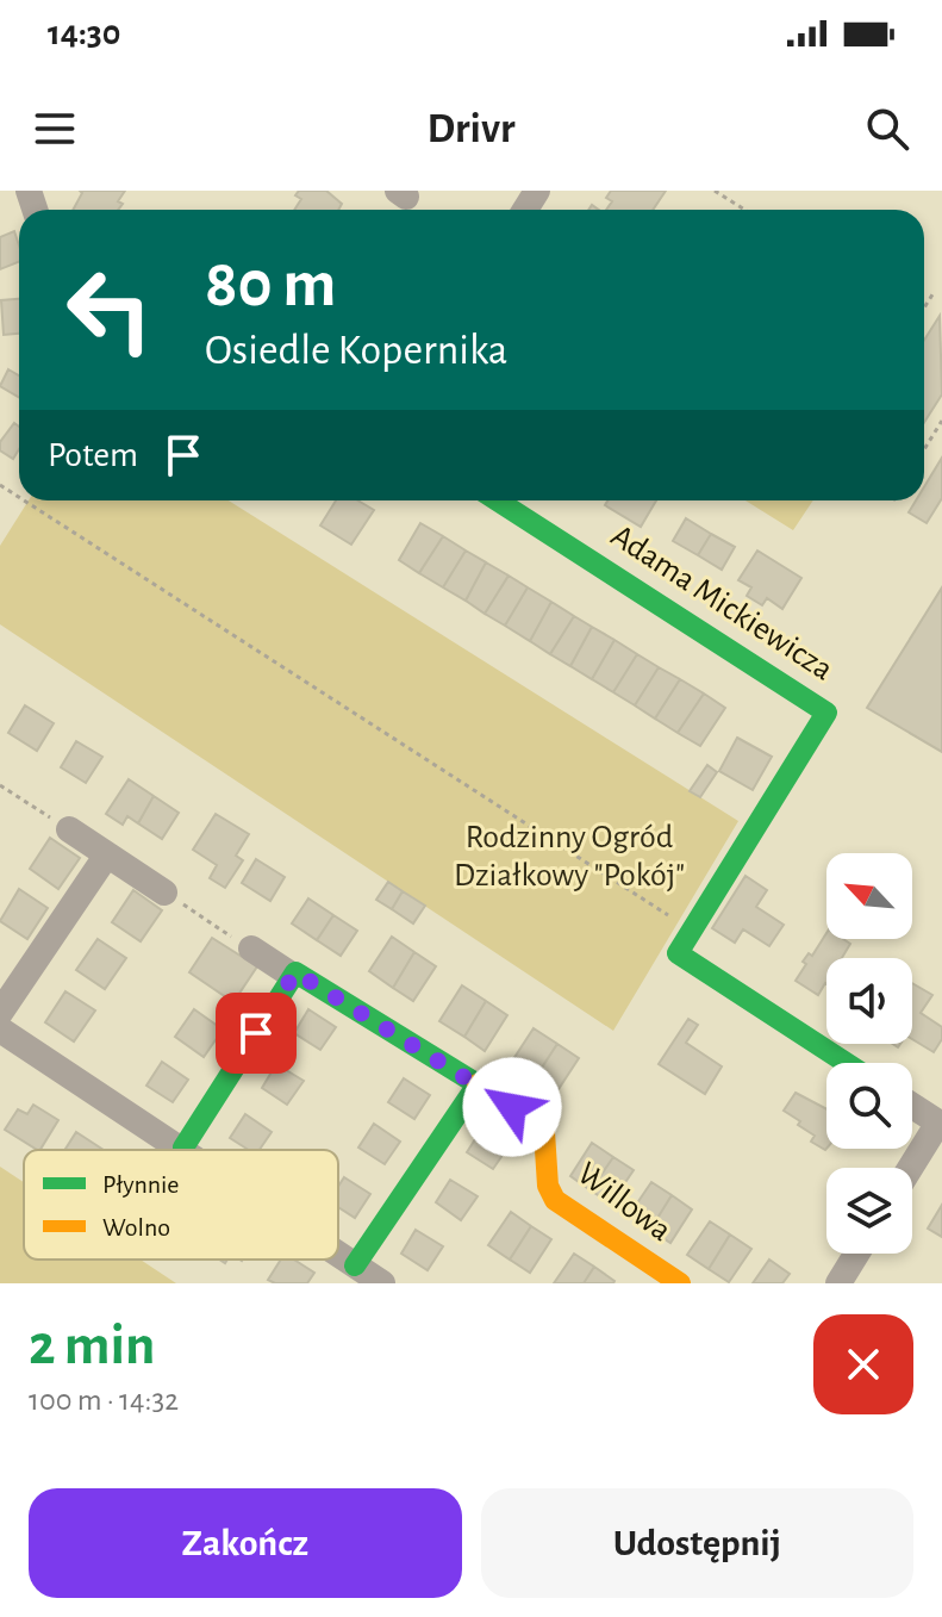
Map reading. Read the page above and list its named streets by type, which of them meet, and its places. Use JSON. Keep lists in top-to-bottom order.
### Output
{
  "streets": {
    "street": ["Adama Mickiewicza", "Willowa"]
  },
  "parks": ["Rodzinny Ogród Działkowy \"Pokój\""],
  "legend": ["Płynnie", "Wolno"],
  "north": "top left",
  "page": {
    "status": "14:30",
    "header": "Drivr",
    "turn": ["80 m", "Osiedle Kopernika"],
    "then": "Potem",
    "heading": ["2 min", "100 m · 14:32"],
    "buttons": ["Zakończ", "Udostępnij"]
  }
}
